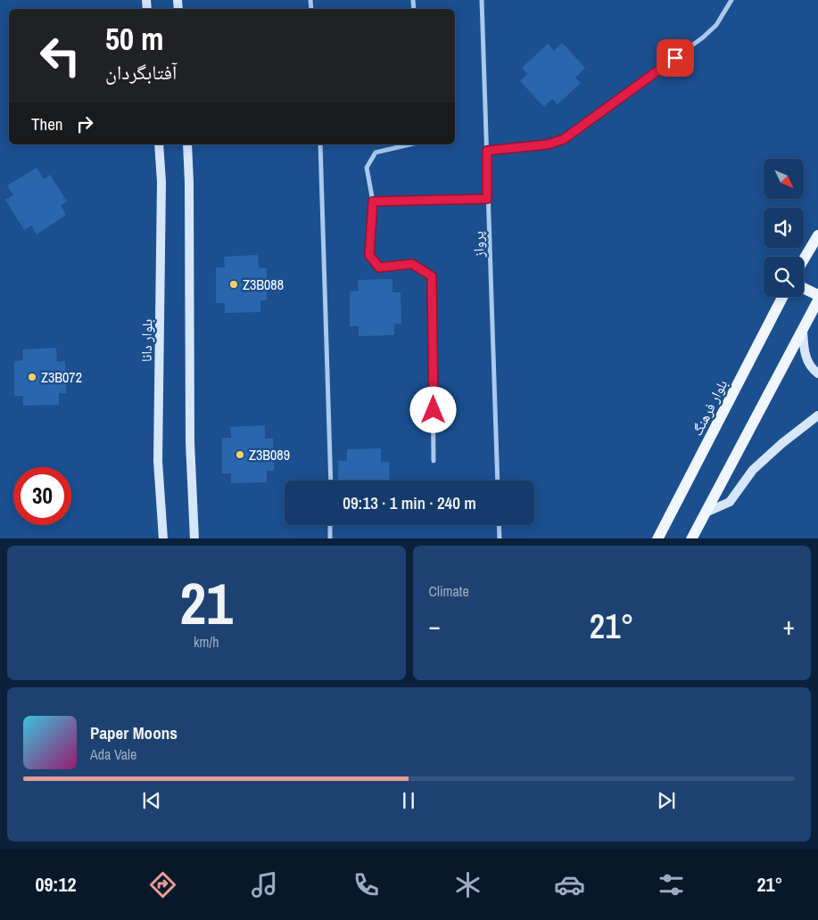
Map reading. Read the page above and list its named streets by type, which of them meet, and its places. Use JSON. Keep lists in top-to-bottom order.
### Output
{
  "streets": {
    "main road": ["بلوار فرهنگ"],
    "street": ["پرواز", "بلوار دانا"]
  },
  "places": ["Z3B088", "Z3B072", "Z3B089"],
  "north": "bottom right",
  "page": {
    "turn": ["50 m", "آفتابگردان"],
    "then": "Then",
    "limit": "30",
    "trip": "09:13 · 1 min · 240 m",
    "tile": [
      ["21", "km/h"],
      "Climate"
    ],
    "heat": ["−", "21°", "+"],
    "song": ["Paper Moons", "Ada Vale"],
    "tabs": ["09:12", "21°"]
  }
}
